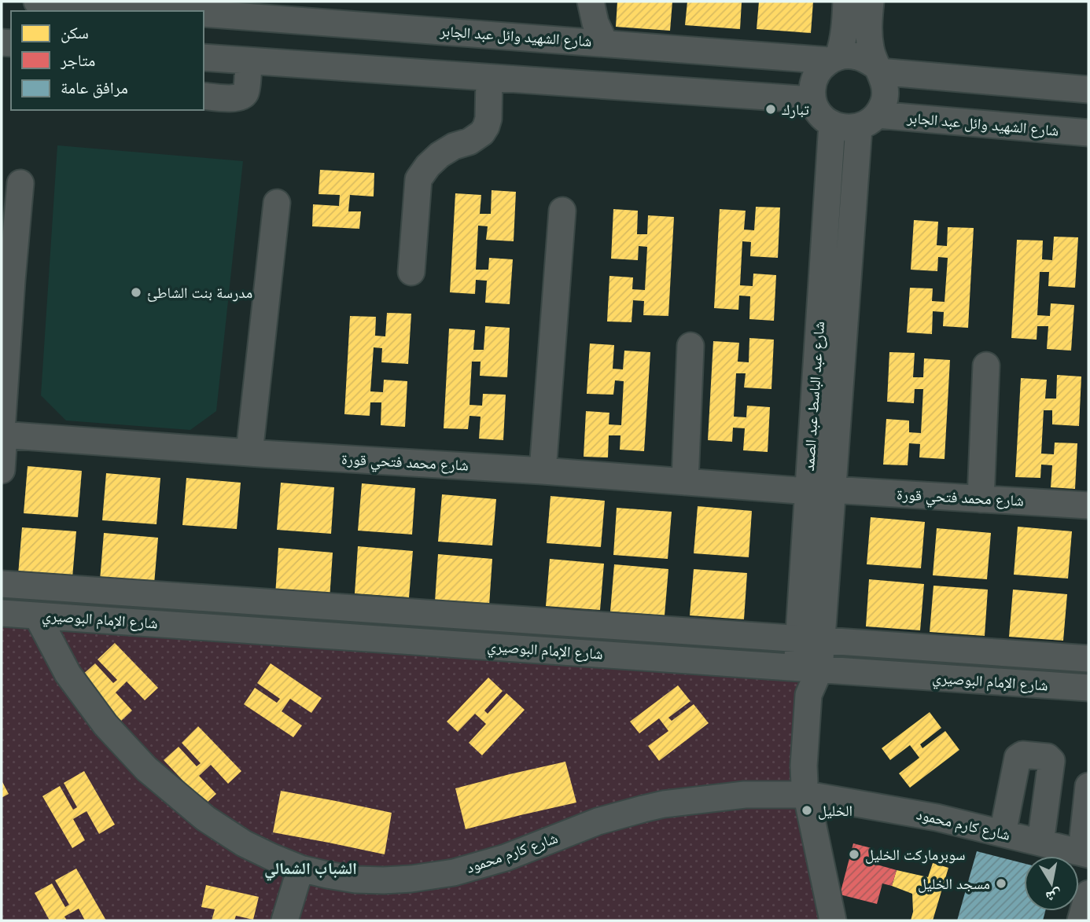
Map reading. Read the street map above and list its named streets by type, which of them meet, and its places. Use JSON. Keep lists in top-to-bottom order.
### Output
{
  "streets": {
    "street": [
      "شارع الشهيد وائل عبد الجابر",
      "شارع عبد الباسط عبد الصمد",
      "شارع محمد فتحي قورة",
      "شارع الإمام البوصيري",
      "شارع كارم محمود"
    ]
  },
  "crossings": [
    ["شارع الشهيد وائل عبد الجابر", "شارع عبد الباسط عبد الصمد"],
    ["شارع عبد الباسط عبد الصمد", "شارع محمد فتحي قورة"],
    ["شارع عبد الباسط عبد الصمد", "شارع الإمام البوصيري"],
    ["شارع الإمام البوصيري", "شارع كارم محمود"]
  ],
  "districts": ["الشباب الشمالي"],
  "places": [
    "تبارك",
    "مدرسة بنت الشاطئ",
    "الخليل",
    "سوبرماركت الخليل",
    "مسجد الخليل"
  ],
  "legend": ["سكن", "متاجر", "مرافق عامة"],
  "north": "bottom"
}
